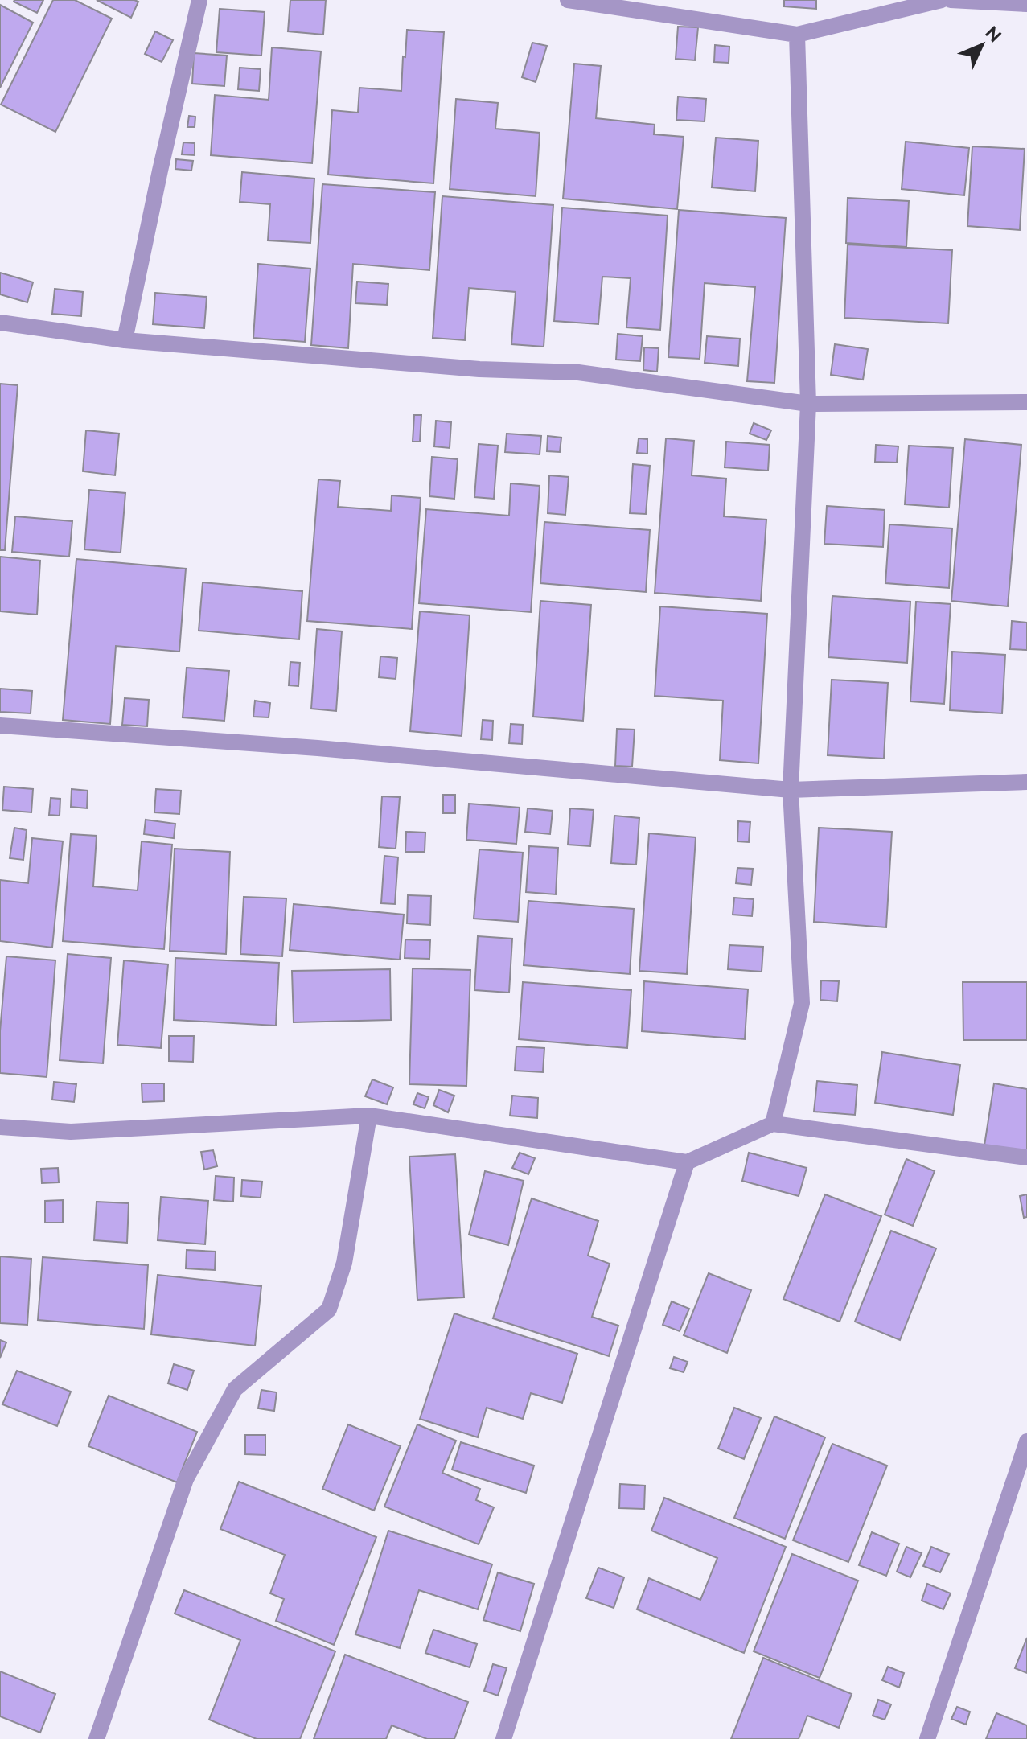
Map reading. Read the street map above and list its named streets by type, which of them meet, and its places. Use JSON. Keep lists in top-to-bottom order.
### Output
{
  "north": "top right"
}
